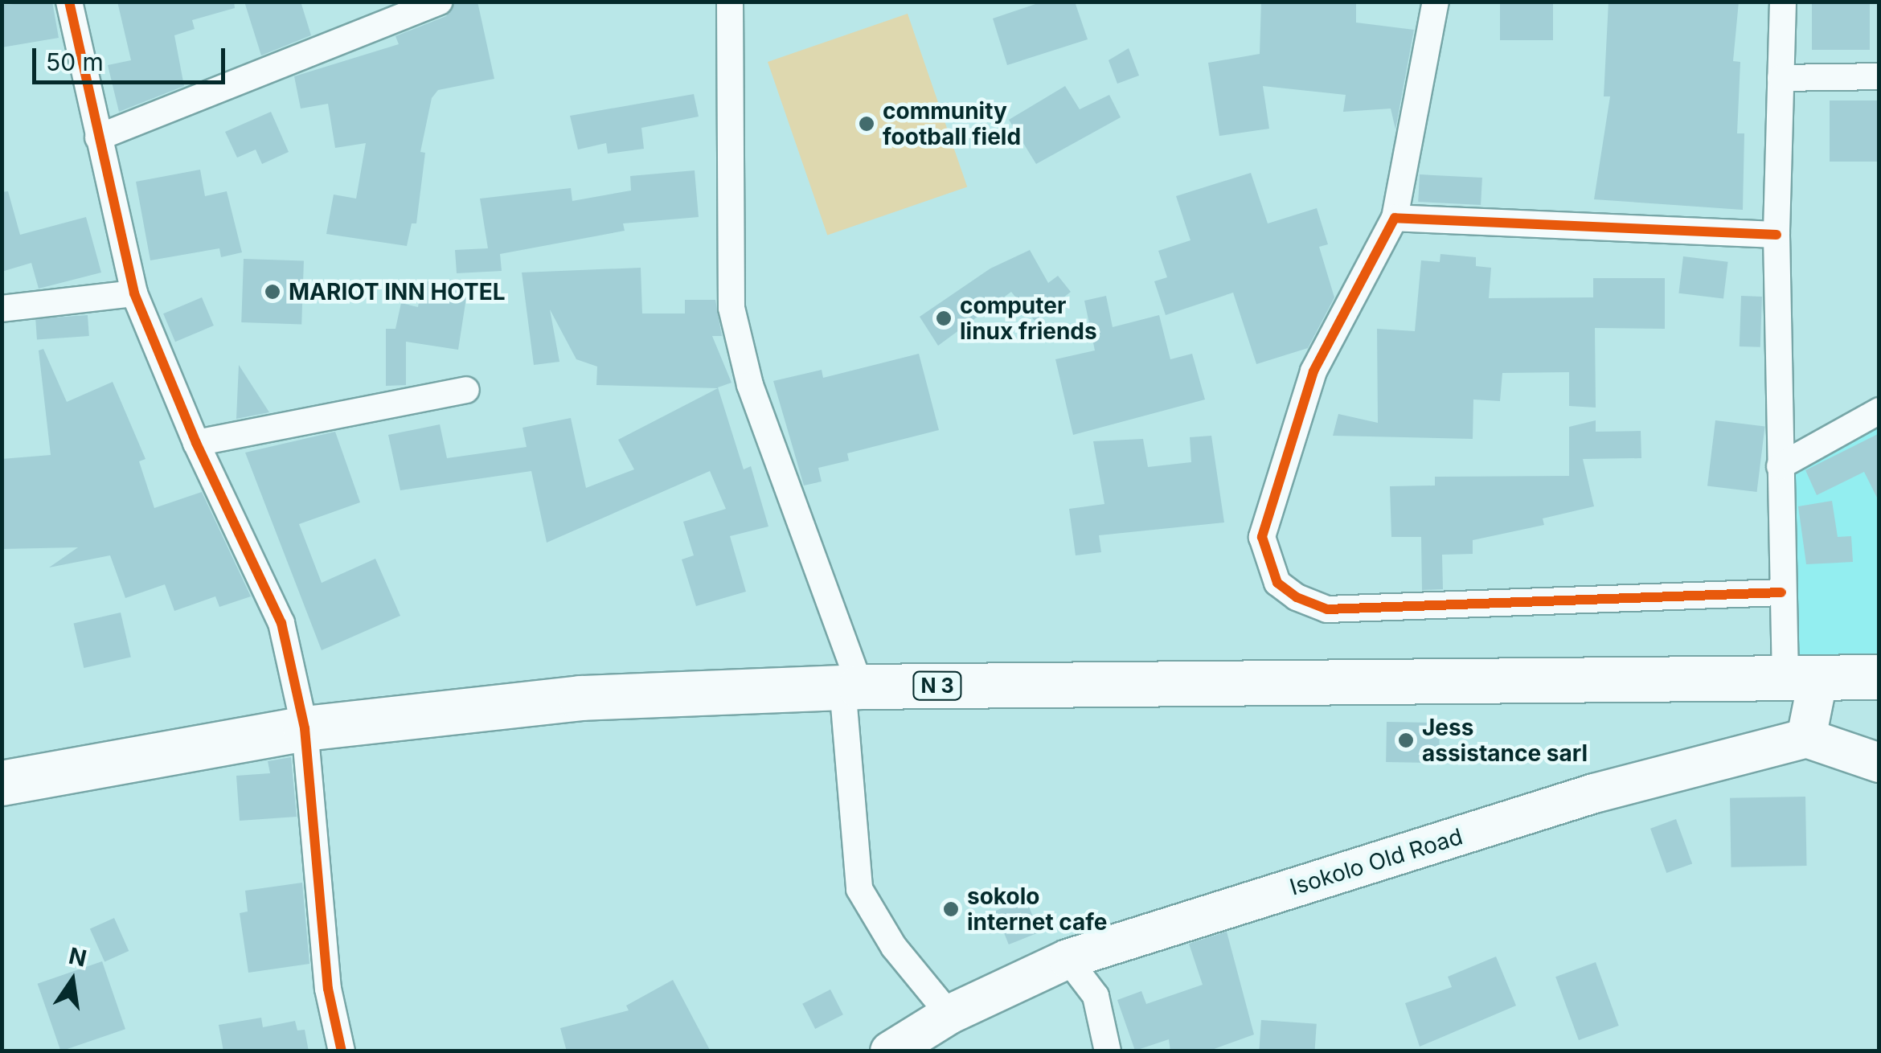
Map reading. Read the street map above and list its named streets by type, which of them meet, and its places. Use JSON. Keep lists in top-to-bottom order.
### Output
{
  "streets": {
    "highway": ["N 3"],
    "street": ["Isokolo Old Road"]
  },
  "places": [
    "community football field",
    "MARIOT INN HOTEL",
    "computer linux friends",
    "Jess assistance sarl",
    "sokolo internet cafe"
  ],
  "scale_bar": "50 m",
  "north": "top"
}
